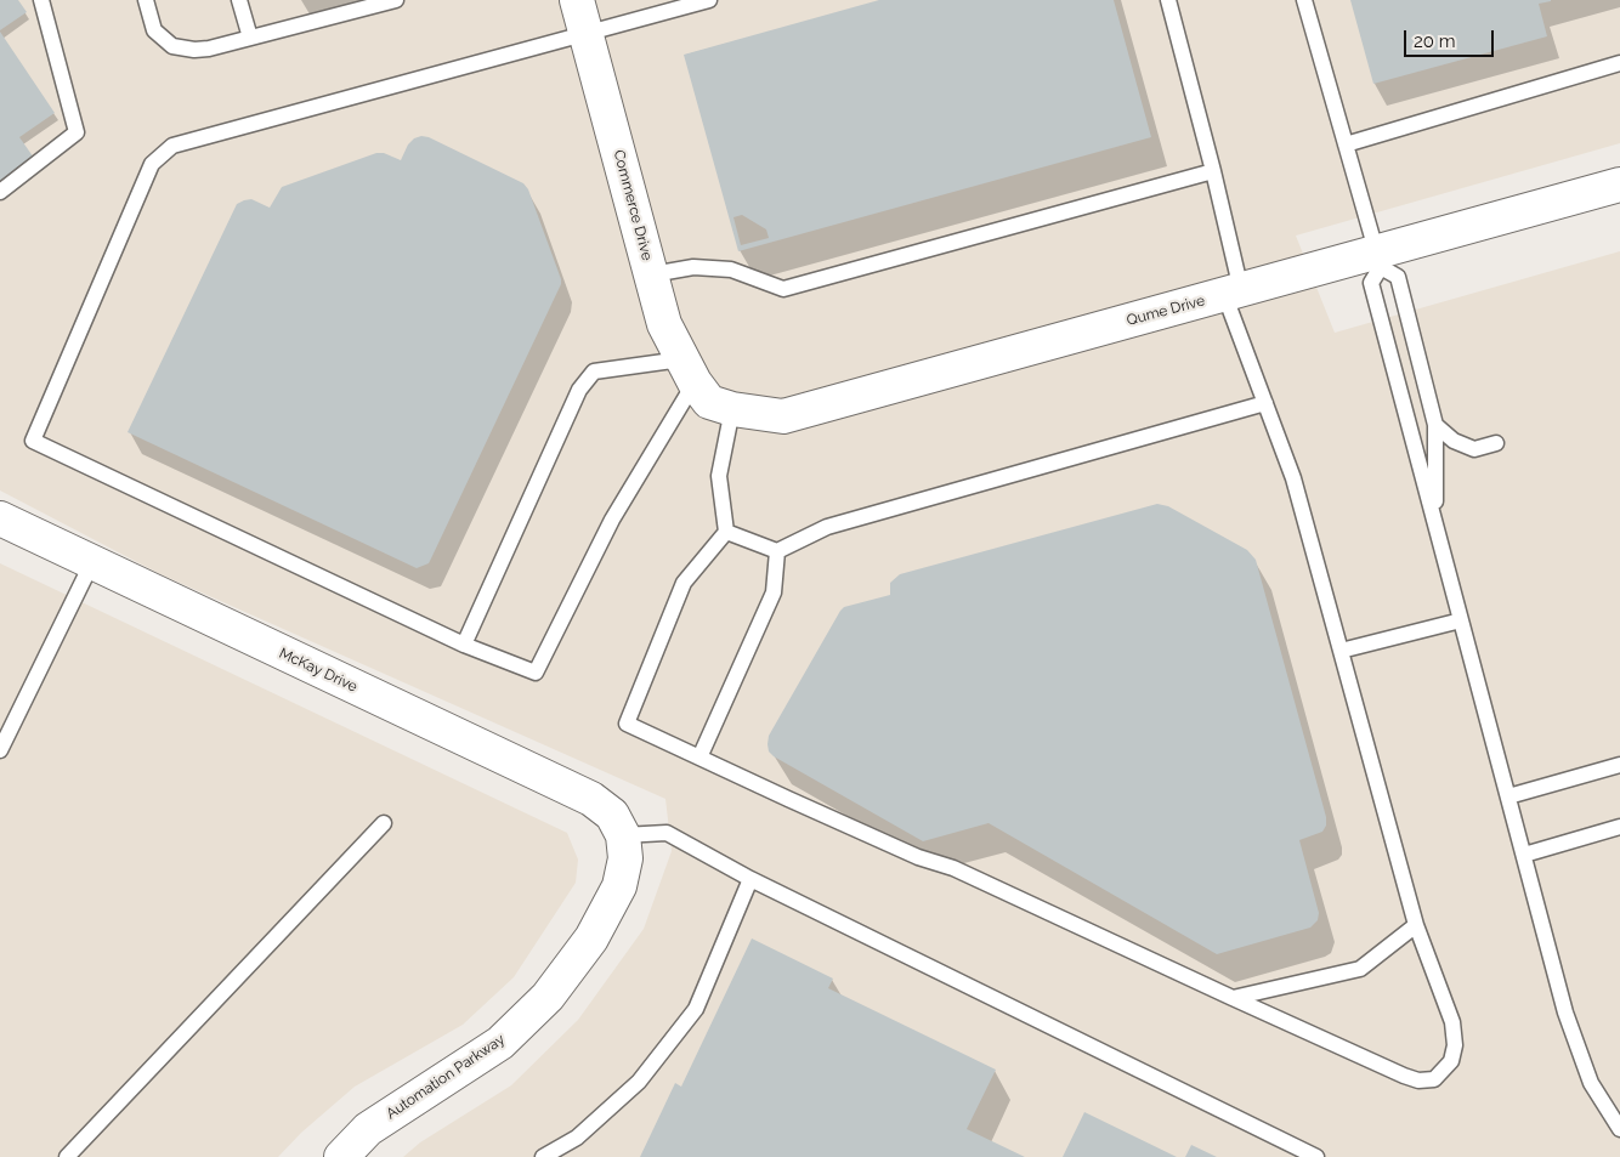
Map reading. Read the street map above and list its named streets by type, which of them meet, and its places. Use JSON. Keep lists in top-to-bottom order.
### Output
{
  "streets": {
    "street": [
      "Commerce Drive",
      "Qume Drive",
      "McKay Drive",
      "Automation Parkway"
    ]
  },
  "crossings": [
    ["Commerce Drive", "Qume Drive"],
    ["McKay Drive", "Automation Parkway"]
  ],
  "scale_bar": "20 m"
}
